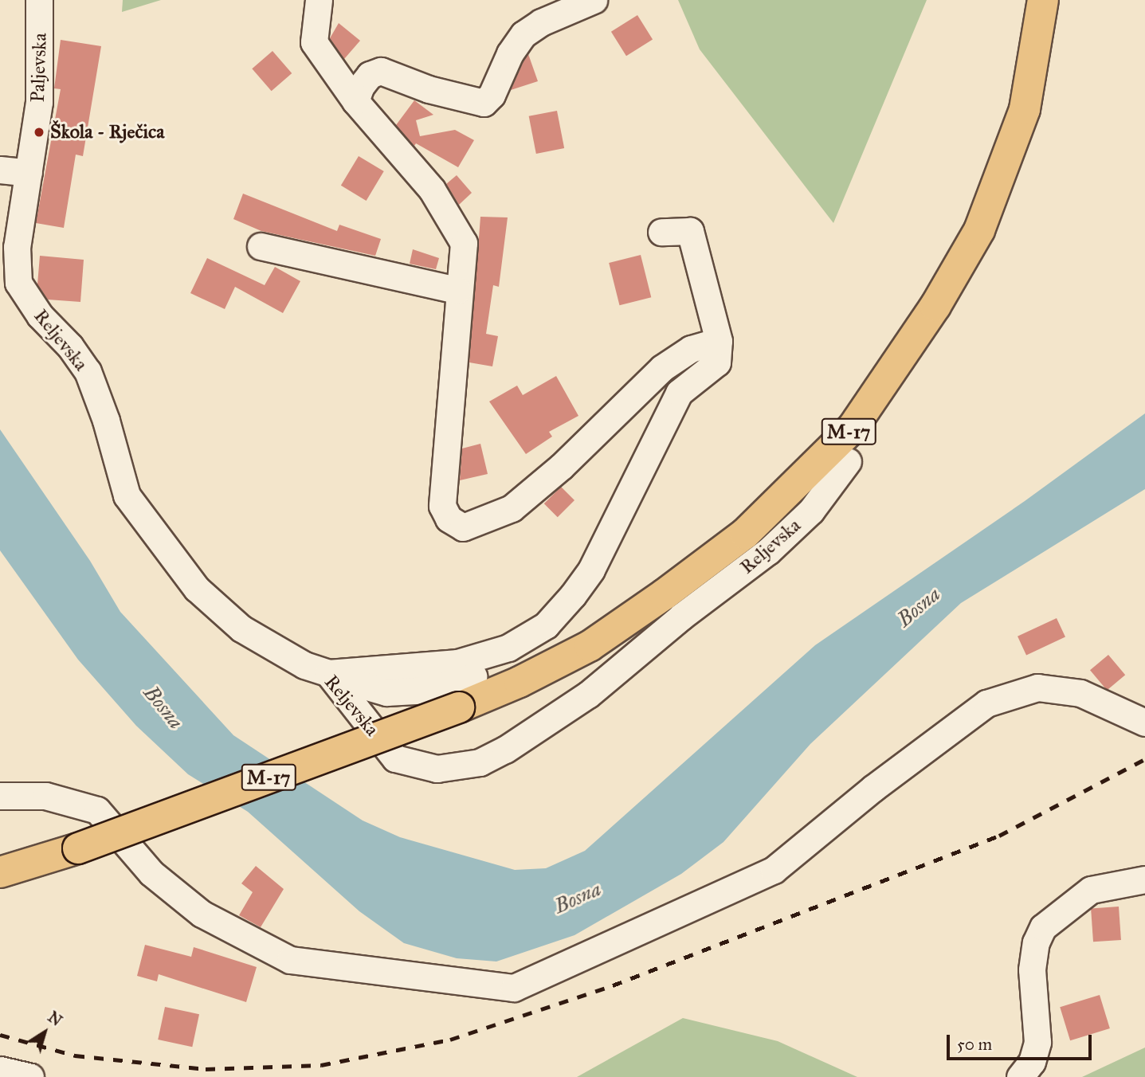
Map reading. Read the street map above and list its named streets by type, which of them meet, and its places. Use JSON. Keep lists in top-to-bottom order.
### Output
{
  "streets": {
    "main road": ["M-17"],
    "street": ["Paljevska", "Reljevska"]
  },
  "crossings": [
    ["Paljevska", "Reljevska"]
  ],
  "water": ["Bosna"],
  "places": ["Škola - Rječica"],
  "scale_bar": "50 m",
  "north": "top right"
}
